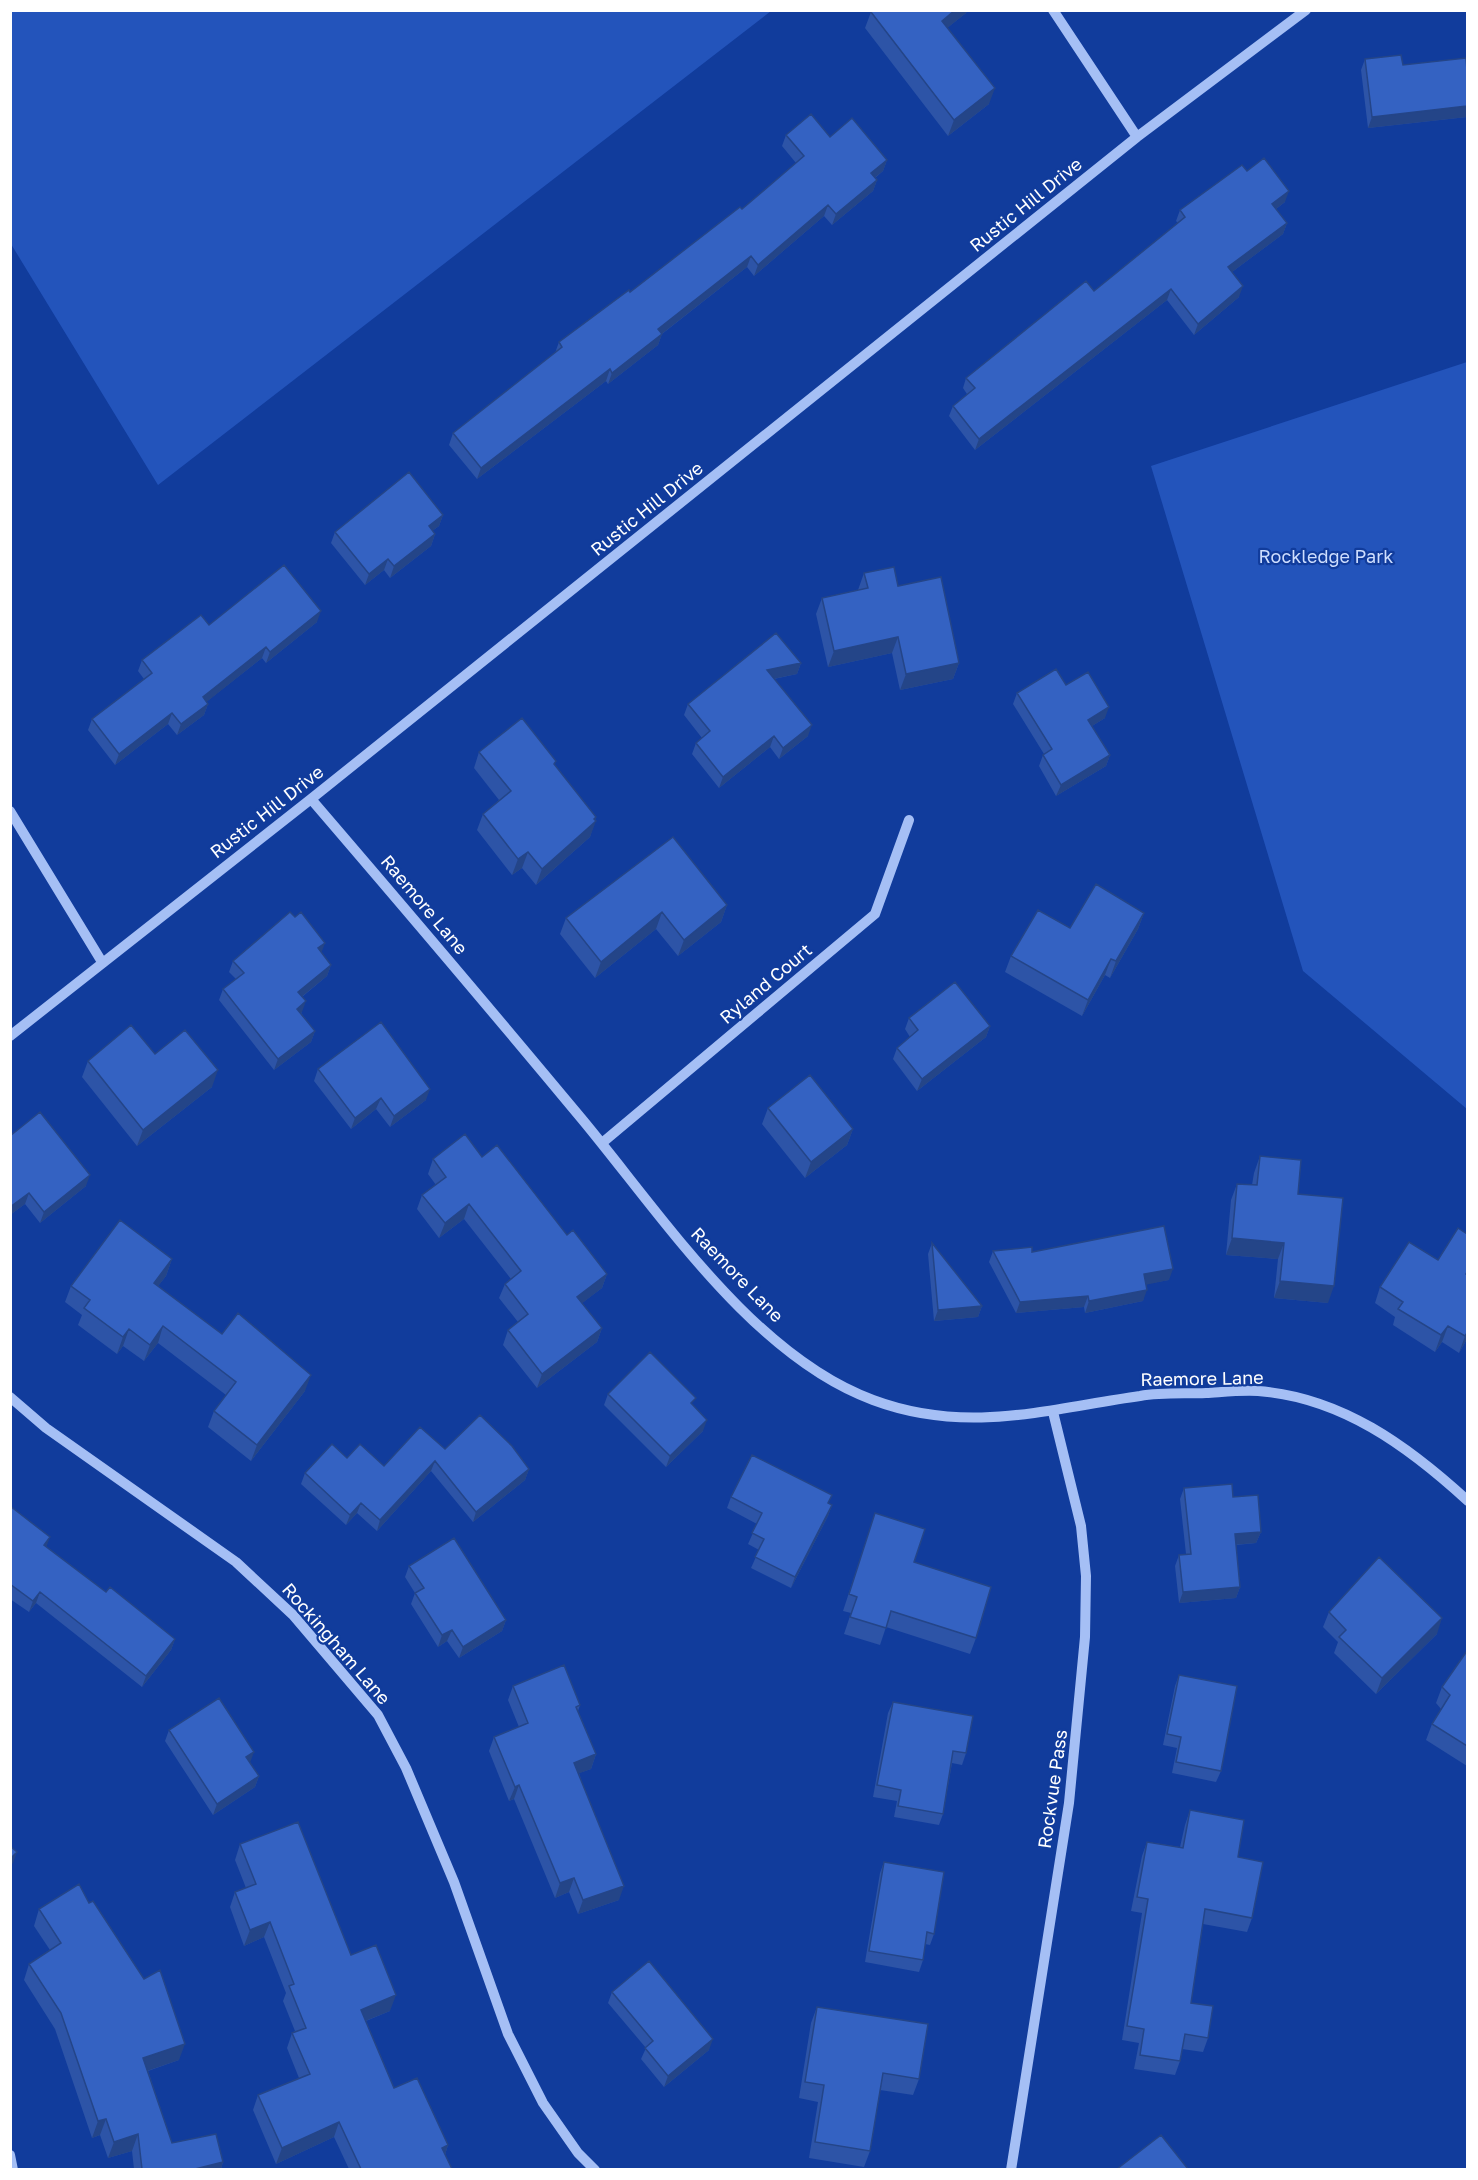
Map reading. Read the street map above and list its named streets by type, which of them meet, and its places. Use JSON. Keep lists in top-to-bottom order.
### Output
{
  "streets": {
    "street": [
      "Rustic Hill Drive",
      "Raemore Lane",
      "Ryland Court",
      "Rockingham Lane",
      "Rockvue Pass"
    ]
  },
  "crossings": [
    ["Rustic Hill Drive", "Raemore Lane"],
    ["Raemore Lane", "Ryland Court"],
    ["Raemore Lane", "Rockvue Pass"]
  ],
  "parks": ["Rockledge Park"]
}
